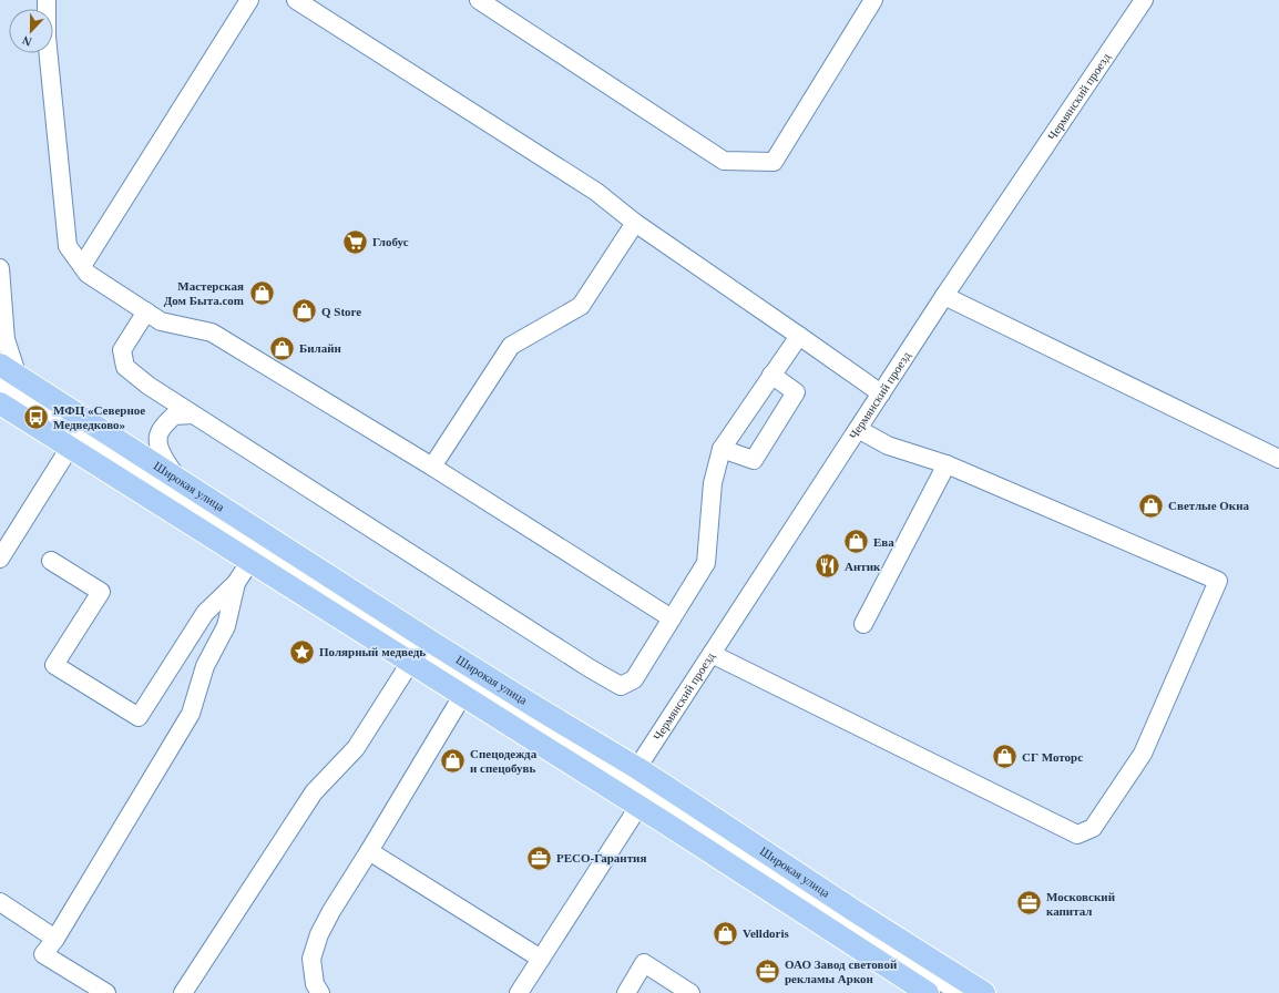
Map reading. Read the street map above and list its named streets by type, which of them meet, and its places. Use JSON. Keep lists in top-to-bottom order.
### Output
{
  "streets": {
    "main road": ["Широкая улица"],
    "street": ["Чермянский проезд"]
  },
  "crossings": [
    ["Чермянский проезд", "Широкая улица"]
  ],
  "places": {
    "supermarket": ["Глобус"],
    "shop": [
      "Мастерская Дом Быта.com",
      "Q Store",
      "Билайн",
      "Светлые Окна",
      "Ева",
      "СГ Моторс",
      "Спецодежда и спецобувь",
      "Velldoris"
    ],
    "bus stop": ["МФЦ «Северное Медведково»"],
    "restaurant": ["Антик"],
    "place": ["Полярный медведь"],
    "office": ["РЕСО-Гарантия", "Московский капитал", "ОАО Завод световой рекламы Аркон"]
  },
  "north": "bottom"
}
